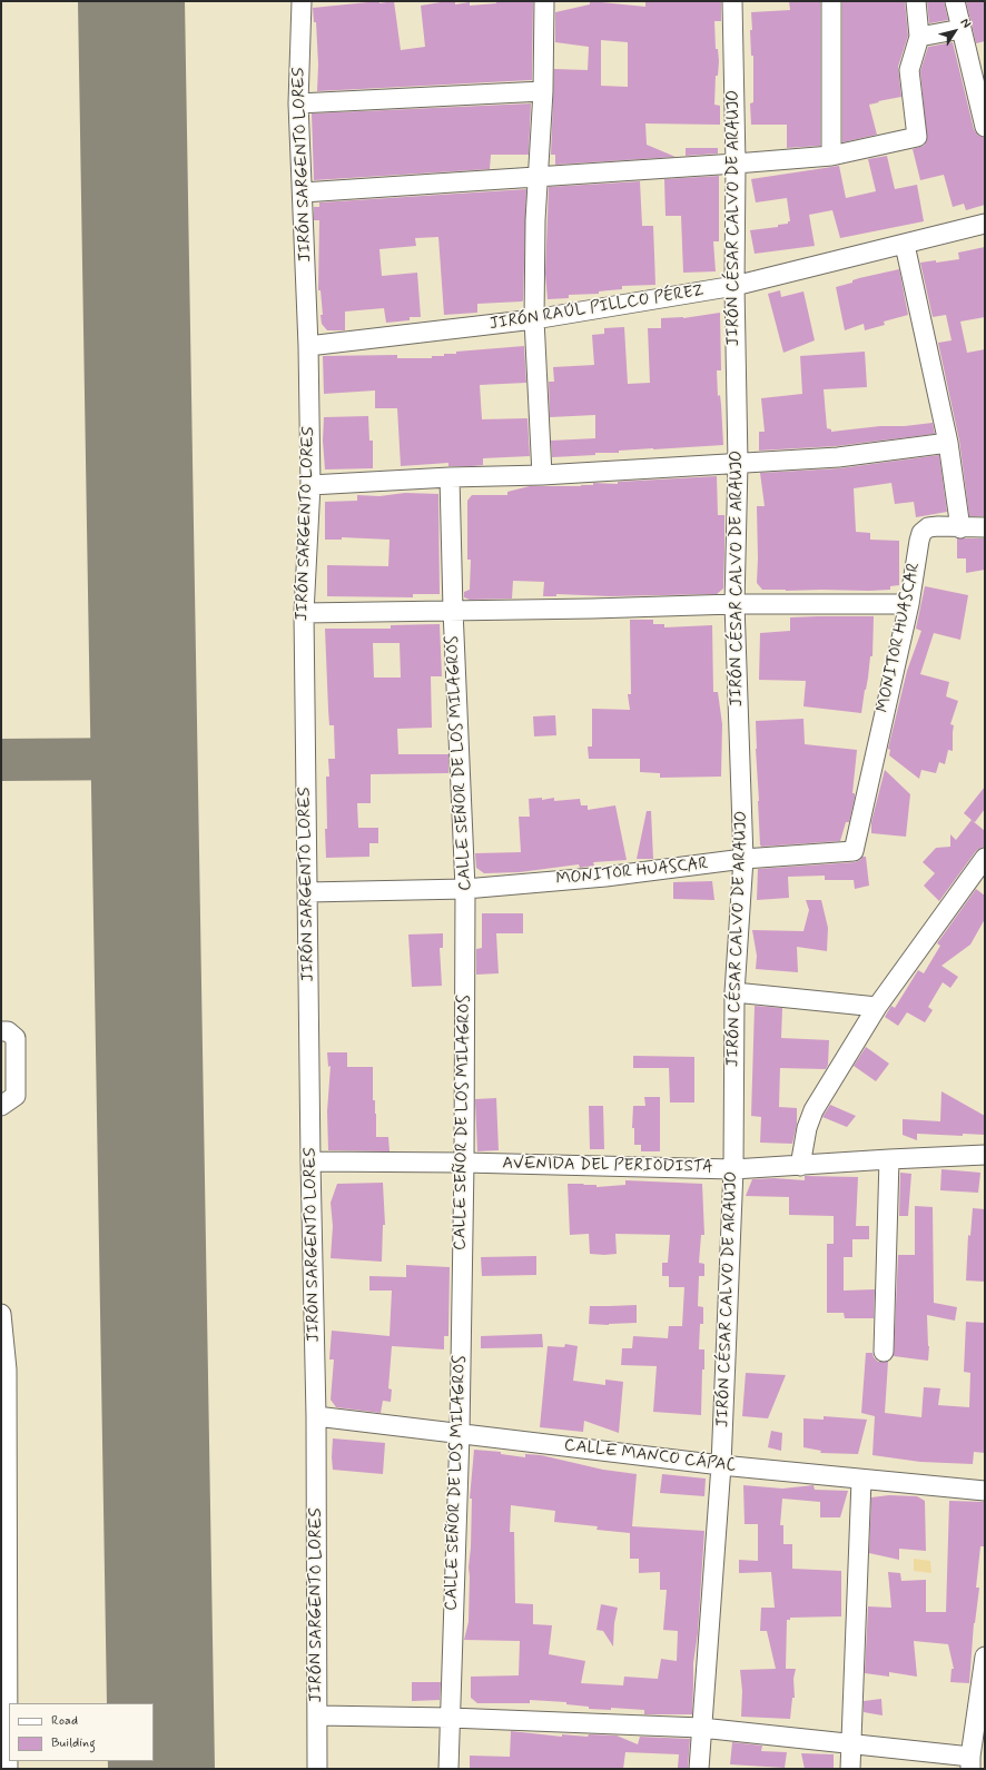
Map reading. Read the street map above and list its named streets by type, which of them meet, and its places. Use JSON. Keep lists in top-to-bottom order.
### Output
{
  "streets": {
    "street": [
      "JIRÓN SARGENTO LORES",
      "JIRÓN CÉSAR CALVO DE ARAUJO",
      "JIRÓN RAÚL PILLCO PÉREZ",
      "MONITOR HUASCAR",
      "CALLE SEÑOR DE LOS MILAGROS",
      "AVENIDA DEL PERIODISTA",
      "CALLE MANCO CÁPAC"
    ]
  },
  "crossings": [
    ["JIRÓN SARGENTO LORES", "JIRÓN RAÚL PILLCO PÉREZ"],
    ["JIRÓN SARGENTO LORES", "MONITOR HUASCAR"],
    ["JIRÓN SARGENTO LORES", "AVENIDA DEL PERIODISTA"],
    ["JIRÓN SARGENTO LORES", "CALLE MANCO CÁPAC"],
    ["JIRÓN CÉSAR CALVO DE ARAUJO", "JIRÓN RAÚL PILLCO PÉREZ"],
    ["JIRÓN CÉSAR CALVO DE ARAUJO", "MONITOR HUASCAR"],
    ["JIRÓN CÉSAR CALVO DE ARAUJO", "AVENIDA DEL PERIODISTA"],
    ["JIRÓN CÉSAR CALVO DE ARAUJO", "CALLE MANCO CÁPAC"],
    ["MONITOR HUASCAR", "CALLE SEÑOR DE LOS MILAGROS"],
    ["CALLE SEÑOR DE LOS MILAGROS", "AVENIDA DEL PERIODISTA"],
    ["CALLE SEÑOR DE LOS MILAGROS", "CALLE MANCO CÁPAC"]
  ],
  "legend": ["Road", "Building"],
  "north": "top right"
}
